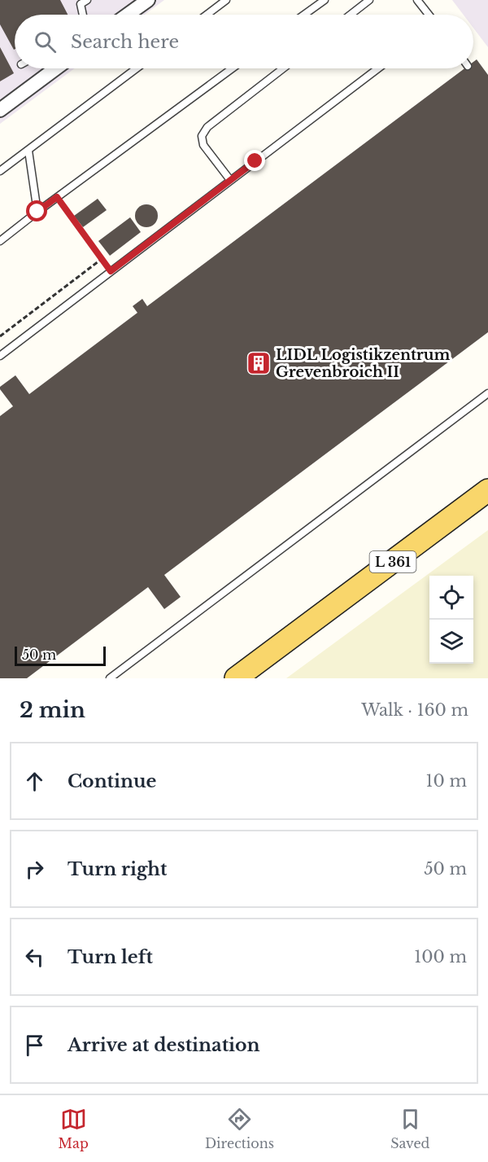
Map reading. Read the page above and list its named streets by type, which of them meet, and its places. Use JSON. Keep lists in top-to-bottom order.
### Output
{
  "streets": {
    "main road": ["L 361"]
  },
  "places": {
    "building": ["LIDL Logistikzentrum Grevenbroich II"]
  },
  "scale_bar": "50 m",
  "page": {
    "search": "Search here",
    "scale": "50 m",
    "heading": ["2 min", "Walk · 160 m"],
    "list": [
      ["Continue", "10 m"],
      ["Turn right", "50 m"],
      ["Turn left", "100 m"],
      "Arrive at destination"
    ],
    "nav": ["Map", "Directions", "Saved"]
  }
}
